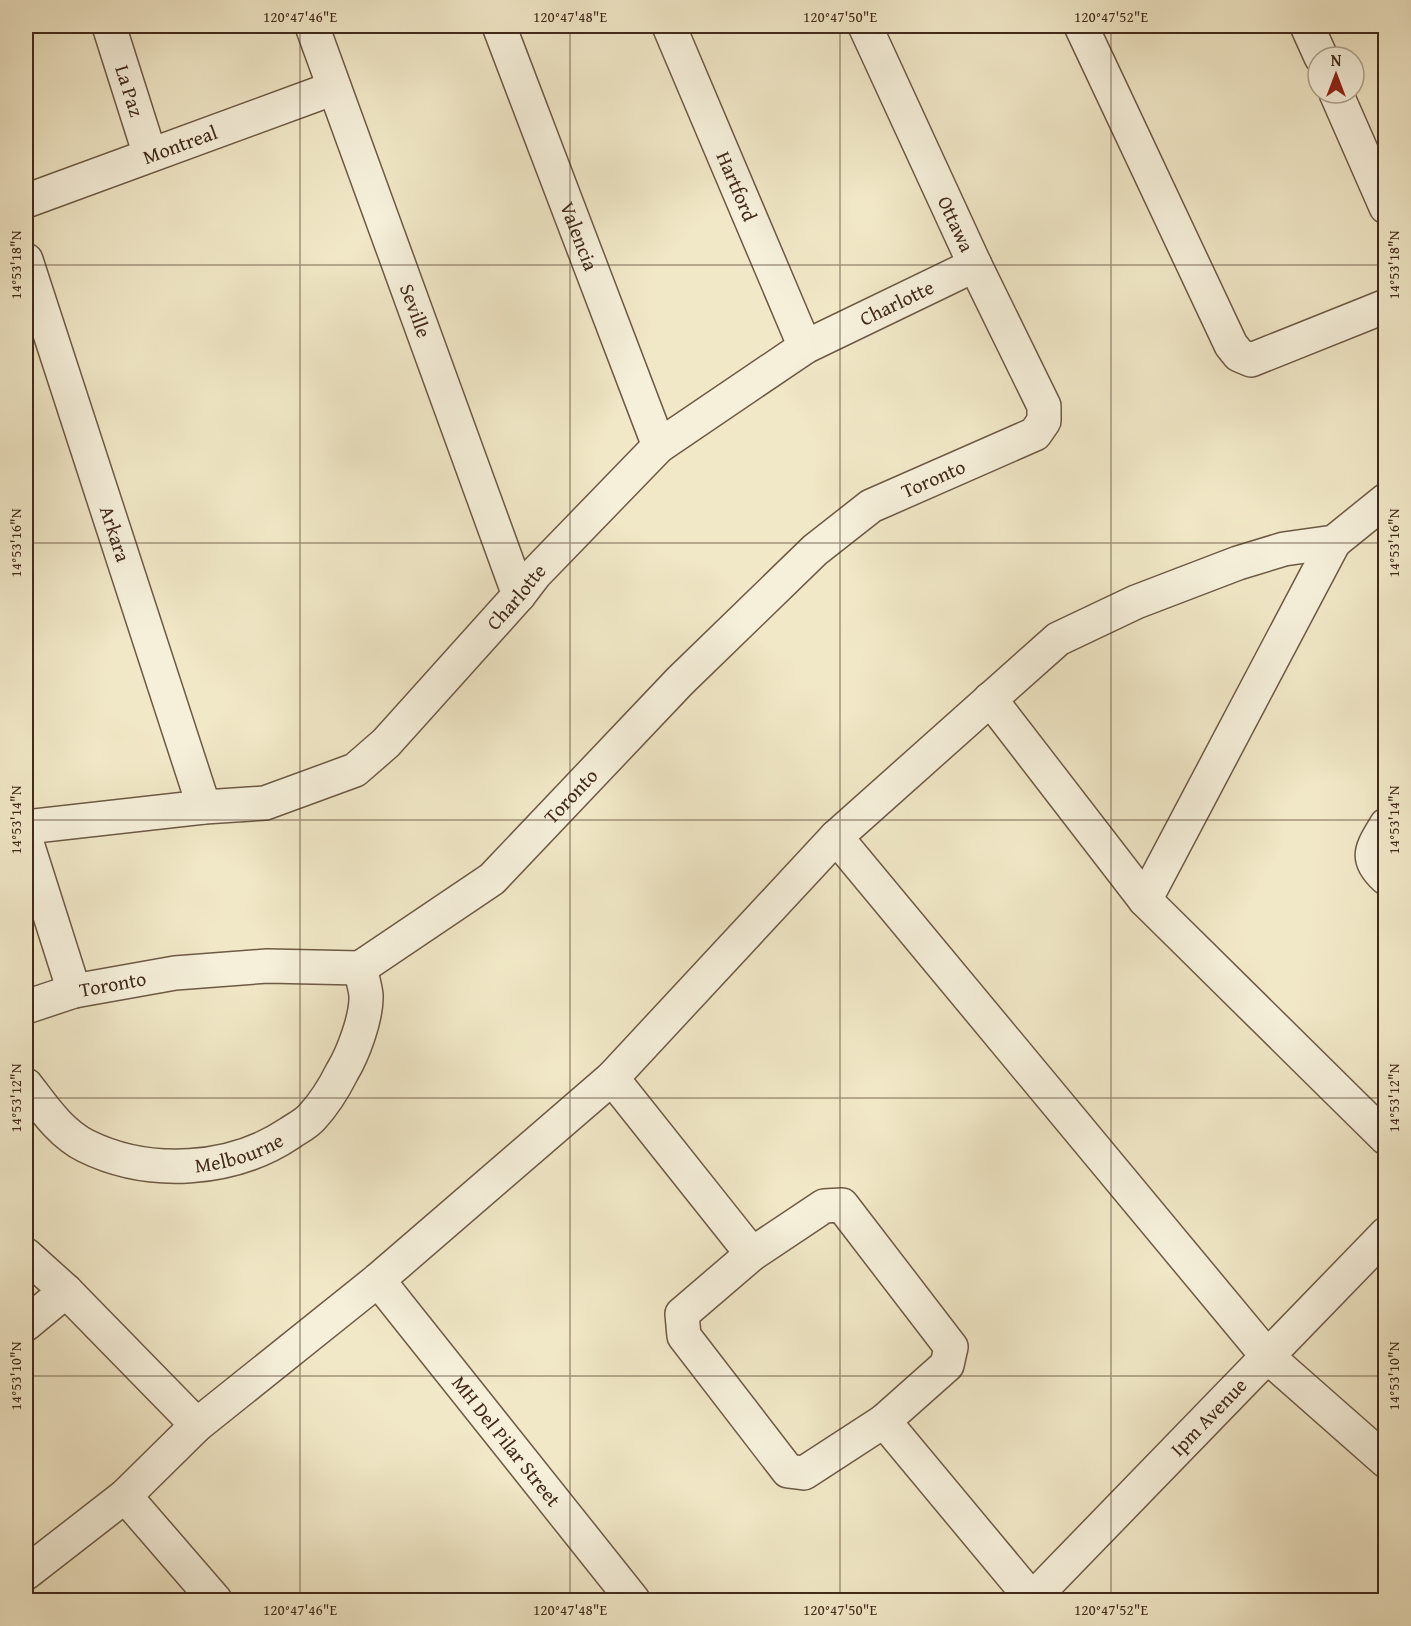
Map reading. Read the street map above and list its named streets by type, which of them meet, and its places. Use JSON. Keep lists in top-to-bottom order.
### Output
{
  "streets": {
    "street": [
      "La Paz",
      "Montreal",
      "Hartford",
      "Ottawa",
      "Valencia",
      "Charlotte",
      "Seville",
      "Toronto",
      "Arkara",
      "Melbourne",
      "Ipm Avenue",
      "MH Del Pilar Street"
    ]
  },
  "crossings": [
    ["La Paz", "Montreal"],
    ["Montreal", "Seville"],
    ["Hartford", "Charlotte"],
    ["Ottawa", "Charlotte"],
    ["Ottawa", "Toronto"],
    ["Valencia", "Charlotte"],
    ["Charlotte", "Seville"],
    ["Charlotte", "Arkara"],
    ["Toronto", "Melbourne"]
  ],
  "north": "top",
  "coordinates": [
    "120°47'46\"E",
    "120°47'48\"E",
    "120°47'50\"E",
    "120°47'52\"E",
    "14°53'18\"N",
    "14°53'16\"N",
    "14°53'14\"N",
    "14°53'12\"N",
    "14°53'10\"N"
  ]
}
